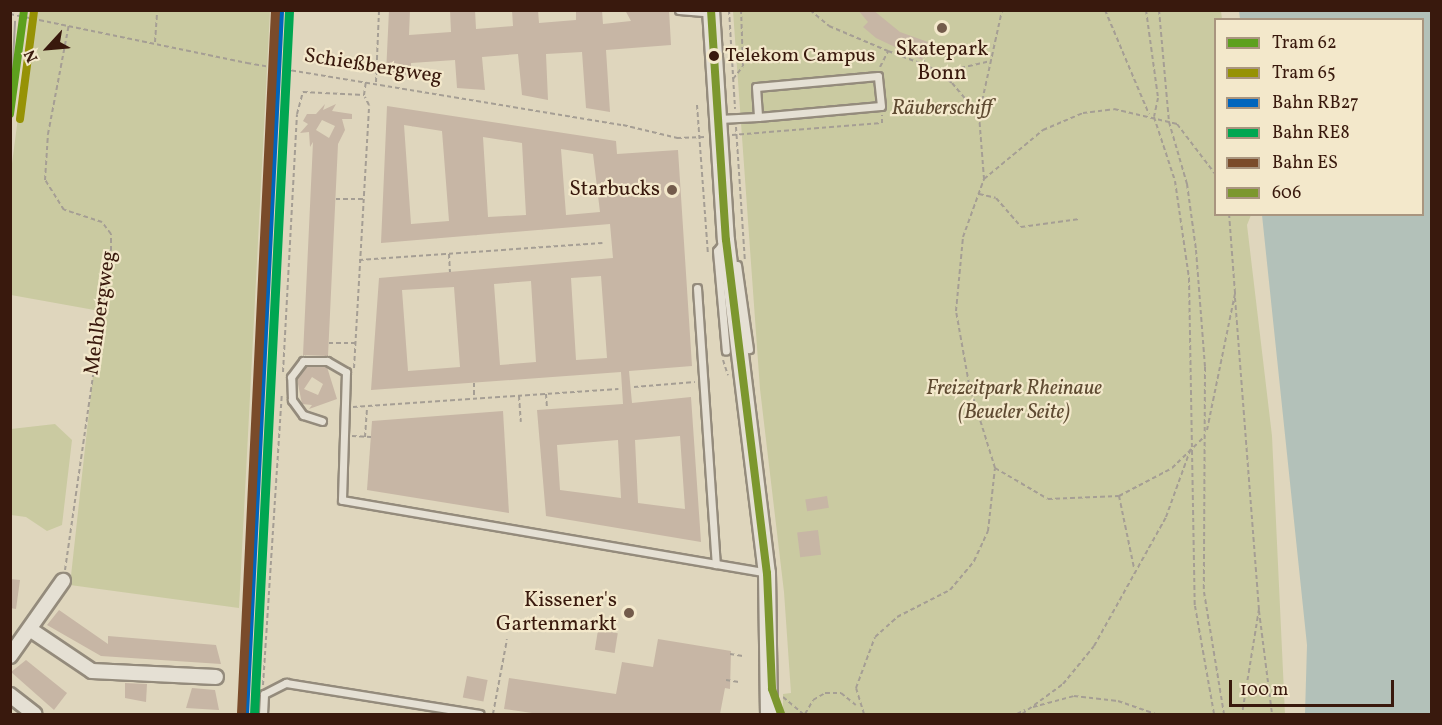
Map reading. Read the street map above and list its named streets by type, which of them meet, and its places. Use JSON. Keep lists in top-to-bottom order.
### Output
{
  "streets": {
    "path": ["Schießbergweg", "Mehlbergweg"]
  },
  "crossings": [
    ["Schießbergweg", "Mehlbergweg"]
  ],
  "parks": ["Räuberschiff", "Freizeitpark Rheinaue (Beueler Seite)"],
  "places": [
    "Skatepark Bonn",
    "Telekom Campus",
    "Starbucks",
    "Kissener's Gartenmarkt"
  ],
  "lines": [
    "tram line 62",
    "rail line RB27",
    "rail line ES",
    "transit line 606",
    "tram line 65",
    "rail line RE8"
  ],
  "legend": [
    "Tram 62",
    "Tram 65",
    "Bahn RB27",
    "Bahn RE8",
    "Bahn ES",
    "606"
  ],
  "scale_bar": "100 m",
  "north": "bottom left"
}
